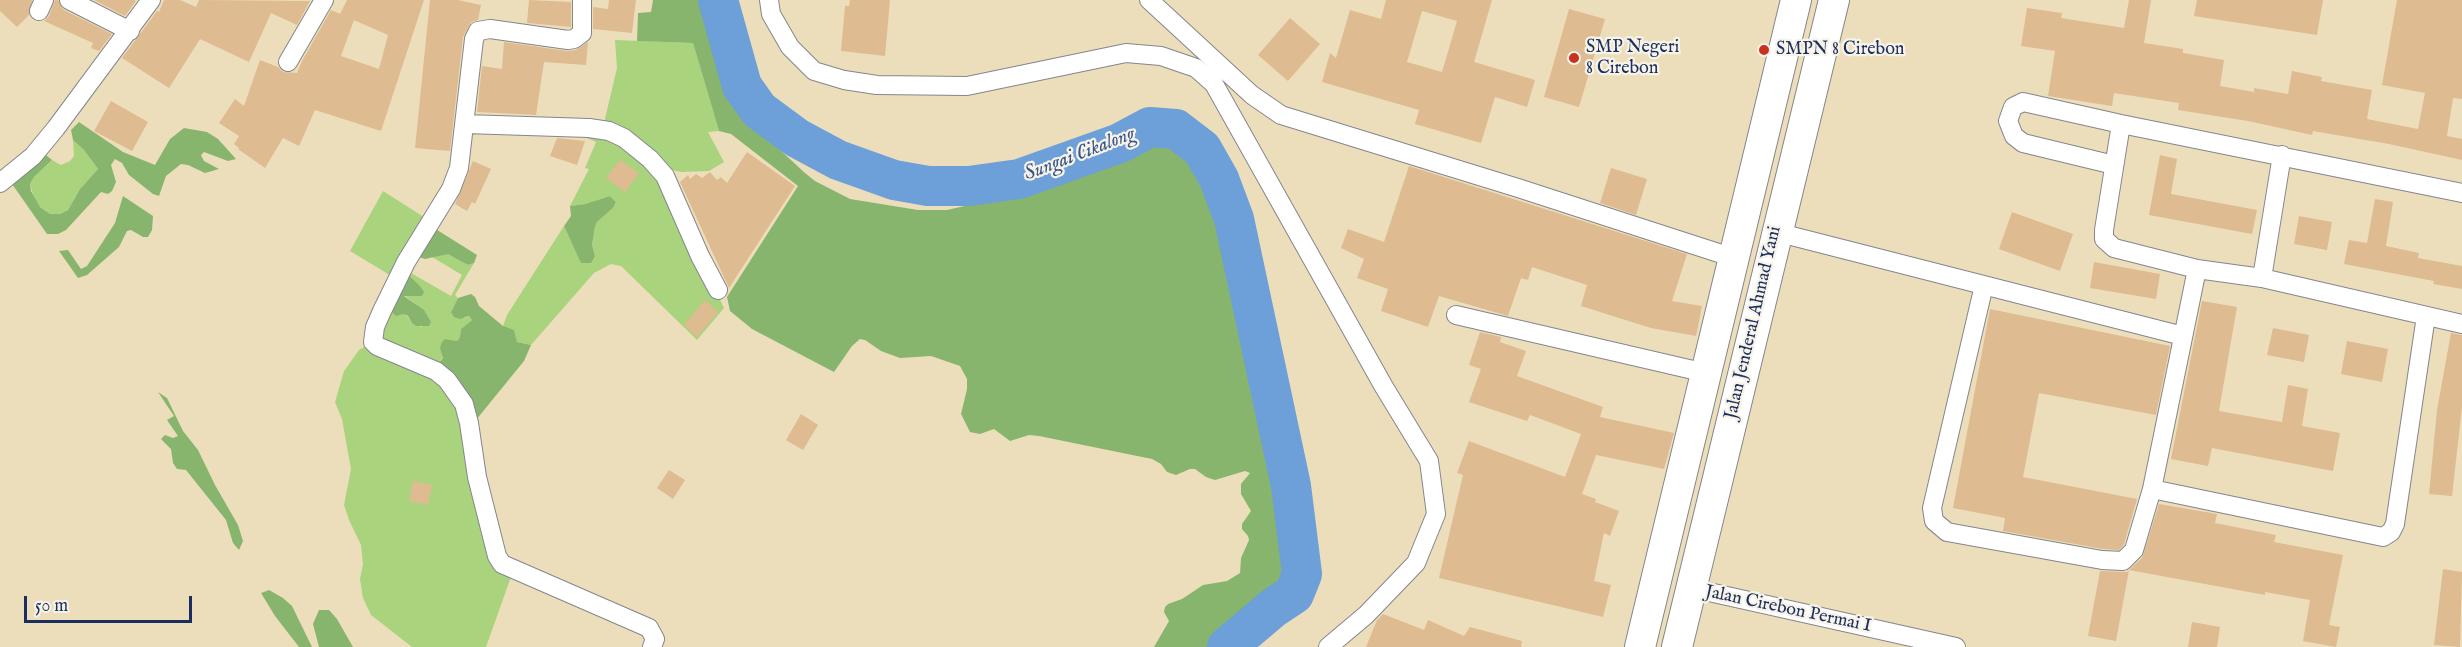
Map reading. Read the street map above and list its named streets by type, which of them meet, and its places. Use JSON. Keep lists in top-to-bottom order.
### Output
{
  "streets": {
    "highway": ["Jalan Jenderal Ahmad Yani"],
    "street": ["Jalan Cirebon Permai I"]
  },
  "crossings": [
    ["Jalan Jenderal Ahmad Yani", "Jalan Cirebon Permai I"]
  ],
  "water": ["Sungai Cikalong"],
  "places": ["SMPN 8 Cirebon", "SMP Negeri 8 Cirebon"],
  "scale_bar": "50 m"
}
